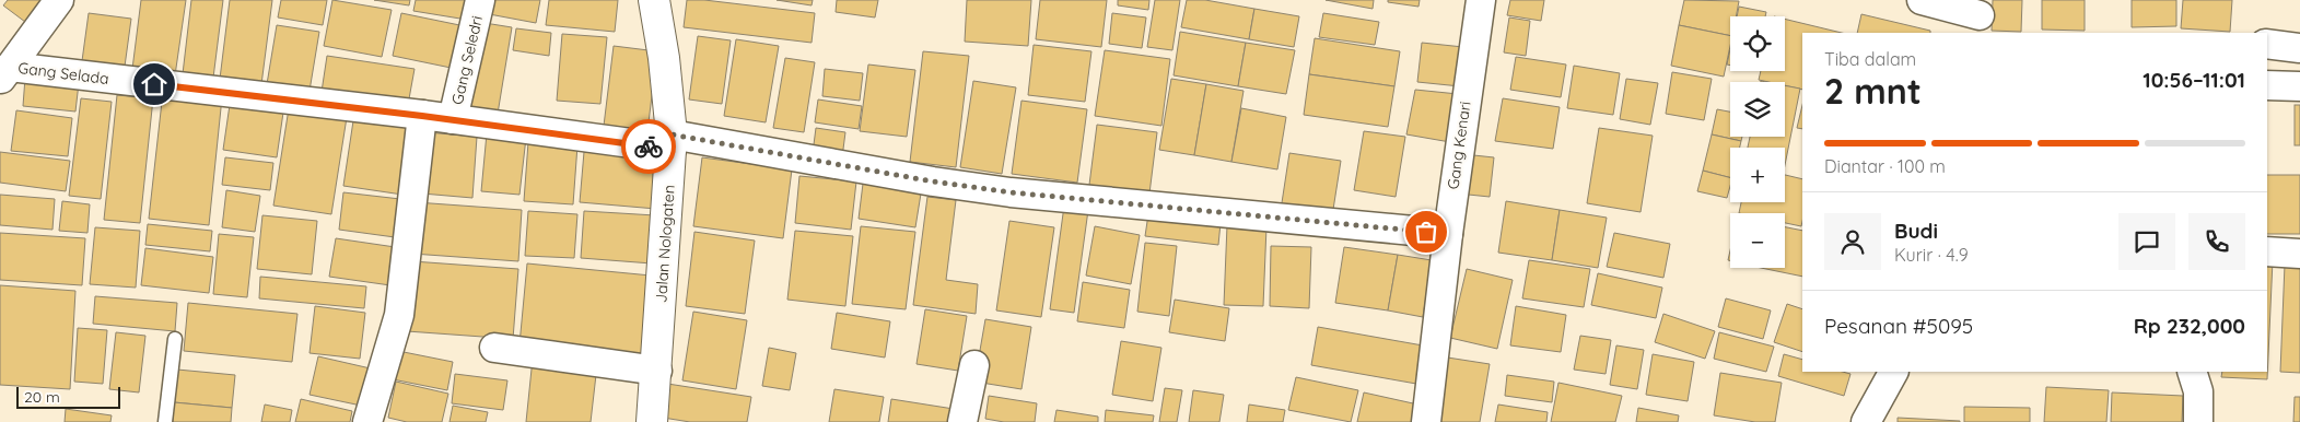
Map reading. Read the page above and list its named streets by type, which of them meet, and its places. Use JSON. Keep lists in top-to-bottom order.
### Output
{
  "streets": {
    "main road": ["Jalan Nologaten"],
    "street": ["Gang Seledri", "Gang Selada", "Gang Kenari"]
  },
  "crossings": [
    ["Gang Seledri", "Gang Selada"],
    ["Gang Selada", "Gang Kenari"],
    ["Gang Selada", "Jalan Nologaten"]
  ],
  "scale_bar": "20 m",
  "page": {
    "map_buttons": ["+", "−"],
    "heading": ["2 mnt", "Tiba dalam", "10:56–11:01"],
    "panel": [
      "Budi",
      "Kurir · 4.9",
      "Pesanan #5095",
      "Rp 232,000"
    ],
    "bar": "Diantar · 100 m",
    "scale": "20 m"
  }
}
